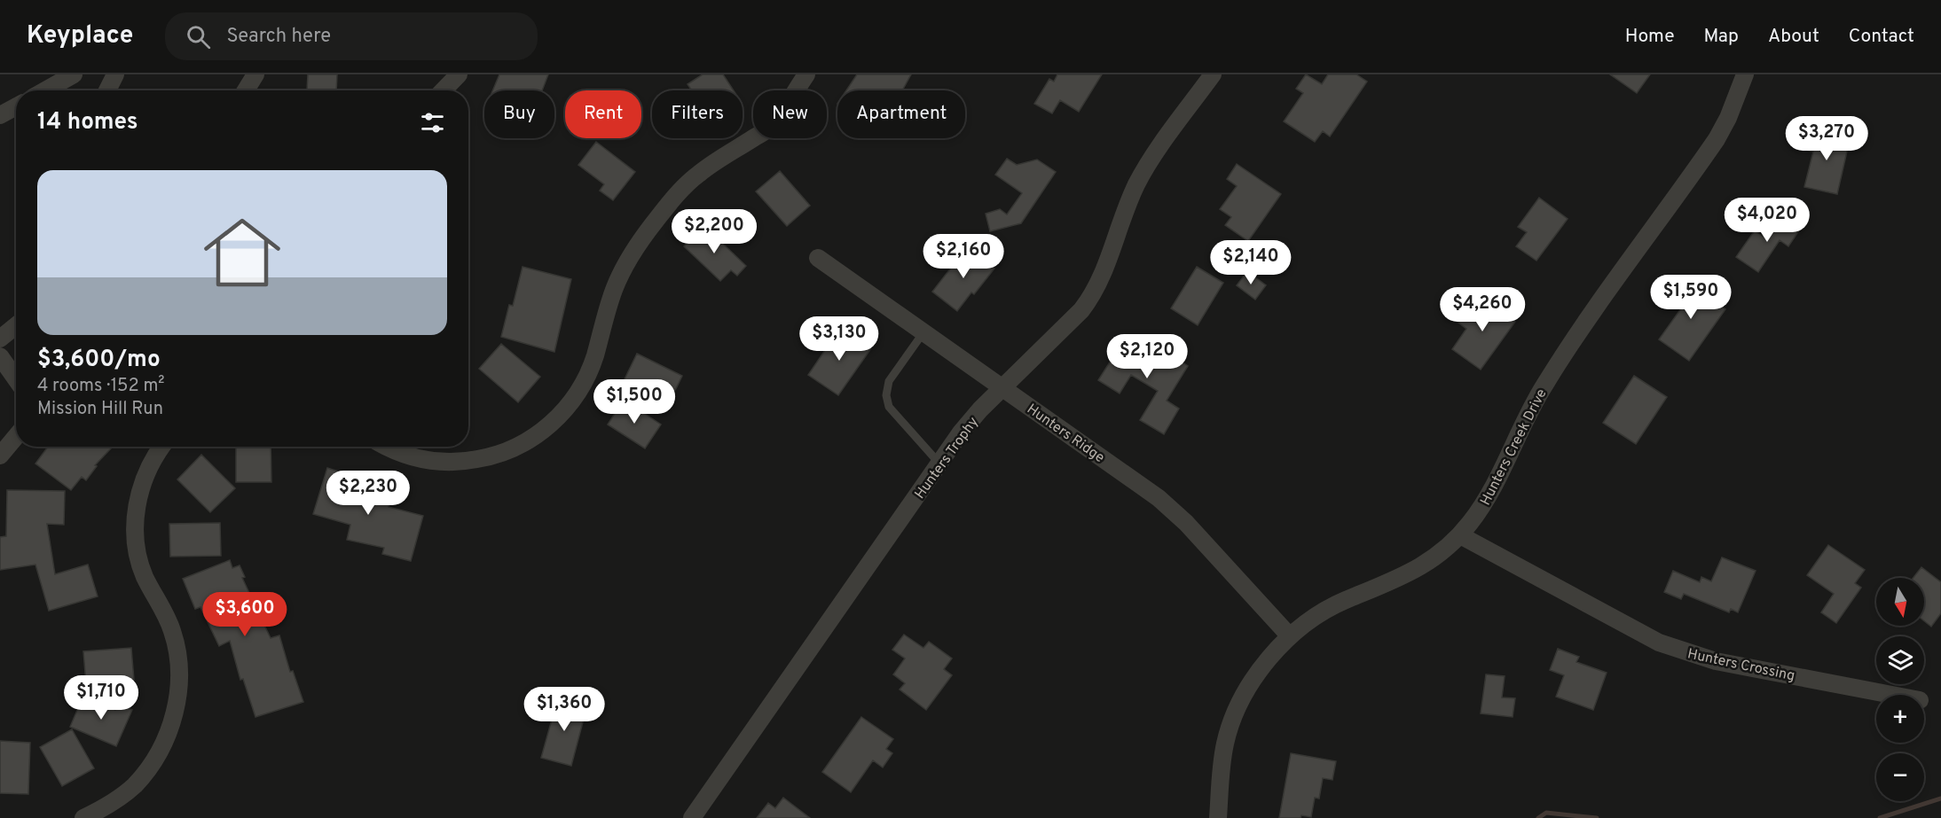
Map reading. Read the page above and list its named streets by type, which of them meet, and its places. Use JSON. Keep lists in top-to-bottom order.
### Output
{
  "streets": {
    "street": [
      "Hunters Ridge",
      "Hunters Creek Drive",
      "Hunters Trophy",
      "Hunters Crossing"
    ]
  },
  "crossings": [
    ["Hunters Ridge", "Hunters Creek Drive"],
    ["Hunters Ridge", "Hunters Trophy"],
    ["Hunters Creek Drive", "Hunters Crossing"]
  ],
  "north": "bottom",
  "page": {
    "header": "Keyplace",
    "search": "Search here",
    "nav": [
      "Home",
      "Map",
      "About",
      "Contact"
    ],
    "chip": [
      "Buy",
      "Rent",
      "Filters",
      "New",
      "Apartment"
    ],
    "heading": "14 homes",
    "price": [
      "$3,270",
      "$4,020",
      "$2,200",
      "$2,160",
      "$2,140",
      "$1,590",
      "$4,260",
      "$3,130",
      "$2,120",
      "$1,500",
      "$2,230",
      "$3,600",
      "$1,710",
      "$1,360"
    ],
    "list": [
      {
        "name": "$3,600/mo",
        "note": "4 rooms · 152 m² · Mission Hill Run"
      }
    ],
    "map_buttons": ["+", "−"]
  }
}
